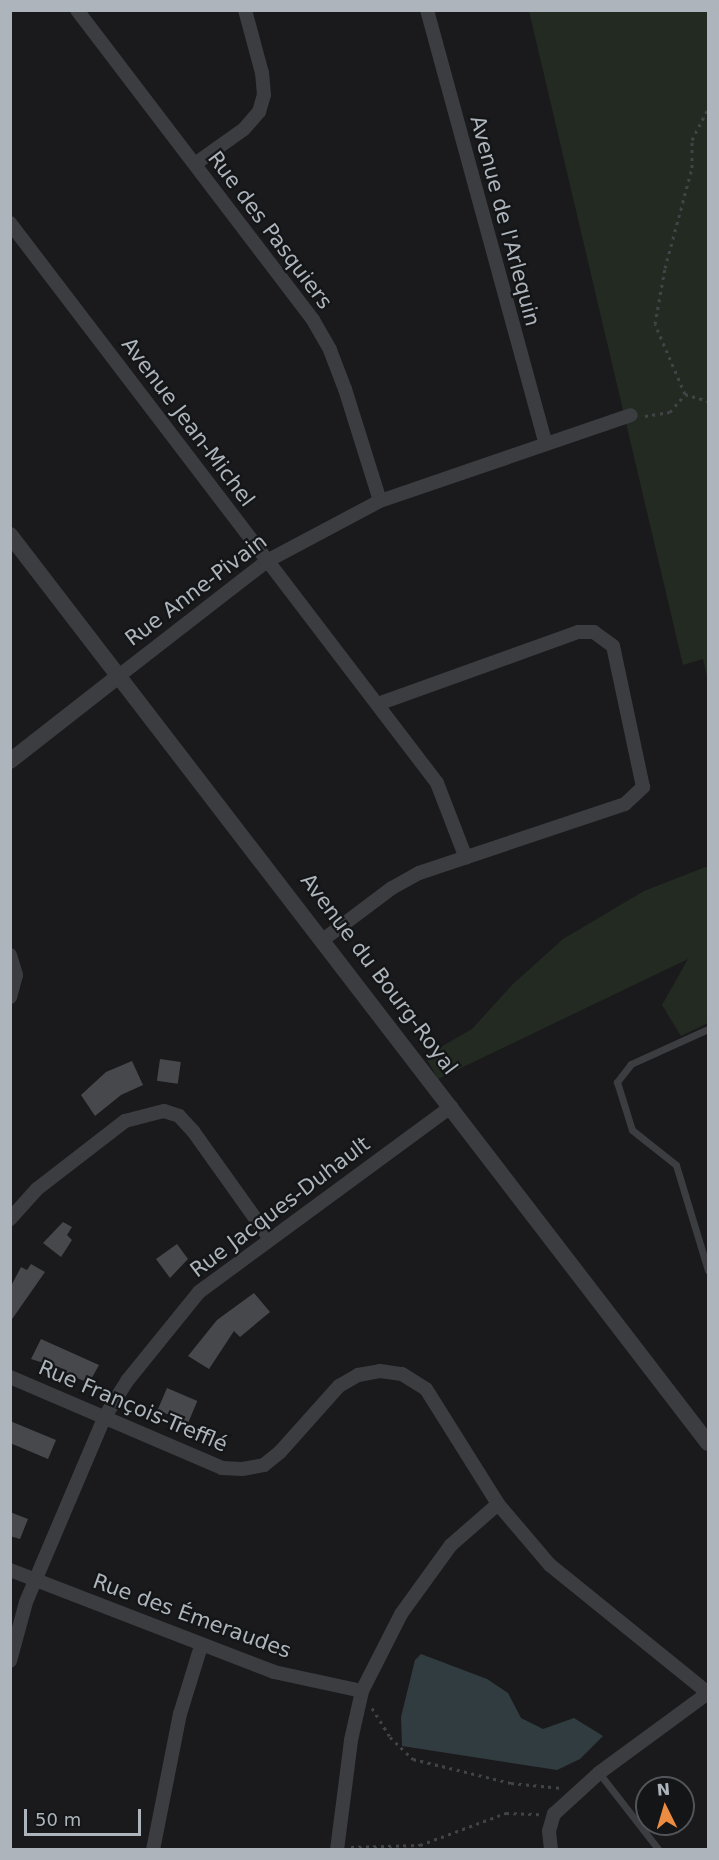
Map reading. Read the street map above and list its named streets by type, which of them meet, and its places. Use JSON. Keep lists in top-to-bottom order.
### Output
{
  "streets": {
    "street": [
      "Avenue de l'Arlequin",
      "Rue des Pasquiers",
      "Avenue Jean-Michel",
      "Rue Anne-Pivain",
      "Avenue du Bourg-Royal",
      "Rue Jacques-Duhault",
      "Rue François-Trefflé",
      "Rue des Émeraudes"
    ]
  },
  "crossings": [
    ["Avenue de l'Arlequin", "Rue Anne-Pivain"],
    ["Rue des Pasquiers", "Rue Anne-Pivain"],
    ["Avenue Jean-Michel", "Rue Anne-Pivain"],
    ["Rue Anne-Pivain", "Avenue du Bourg-Royal"],
    ["Avenue du Bourg-Royal", "Rue Jacques-Duhault"],
    ["Rue Jacques-Duhault", "Rue François-Trefflé"],
    ["Rue Jacques-Duhault", "Rue des Émeraudes"]
  ],
  "scale_bar": "50 m",
  "north": "top"
}
